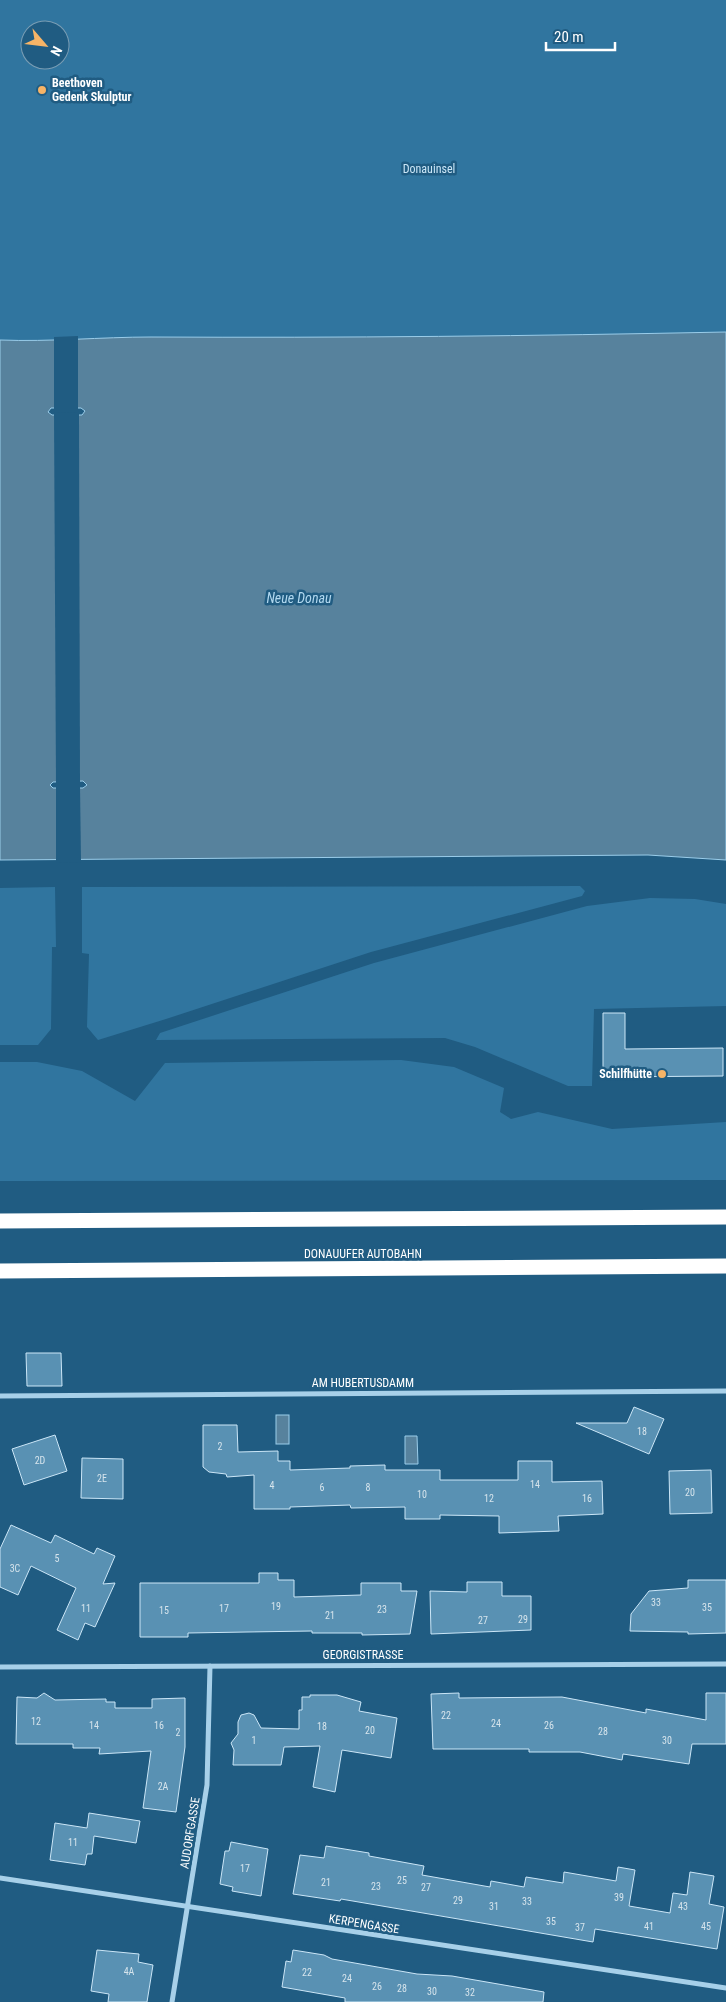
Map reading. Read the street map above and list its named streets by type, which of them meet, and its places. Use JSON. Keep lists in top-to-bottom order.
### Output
{
  "streets": {
    "highway": ["DONAUUFER AUTOBAHN"],
    "street": [
      "AM HUBERTUSDAMM",
      "GEORGISTRASSE",
      "AUDORFGASSE",
      "KERPENGASSE"
    ]
  },
  "crossings": [
    ["GEORGISTRASSE", "AUDORFGASSE"],
    ["AUDORFGASSE", "KERPENGASSE"]
  ],
  "water": ["Neue Donau"],
  "parks": ["Donauinsel"],
  "places": ["Beethoven Gedenk Skulptur", "Schilfhütte"],
  "house_numbers": [
    "18",
    "2",
    "2D",
    "2E",
    "14",
    "4",
    "6",
    "8",
    "20",
    "10",
    "12",
    "16",
    "5",
    "3C",
    "33",
    "19",
    "35",
    "11",
    "17",
    "23",
    "15",
    "21",
    "29",
    "27",
    "22",
    "12",
    "24",
    "14",
    "16",
    "26",
    "18",
    "20",
    "28",
    "2",
    "1",
    "30",
    "2A",
    "11",
    "17",
    "25",
    "21",
    "23",
    "27",
    "39",
    "29",
    "33",
    "31",
    "43",
    "35",
    "41",
    "45",
    "37",
    "4A",
    "22",
    "24",
    "26",
    "28",
    "30",
    "32"
  ],
  "scale_bar": "20 m",
  "north": "bottom right"
}
